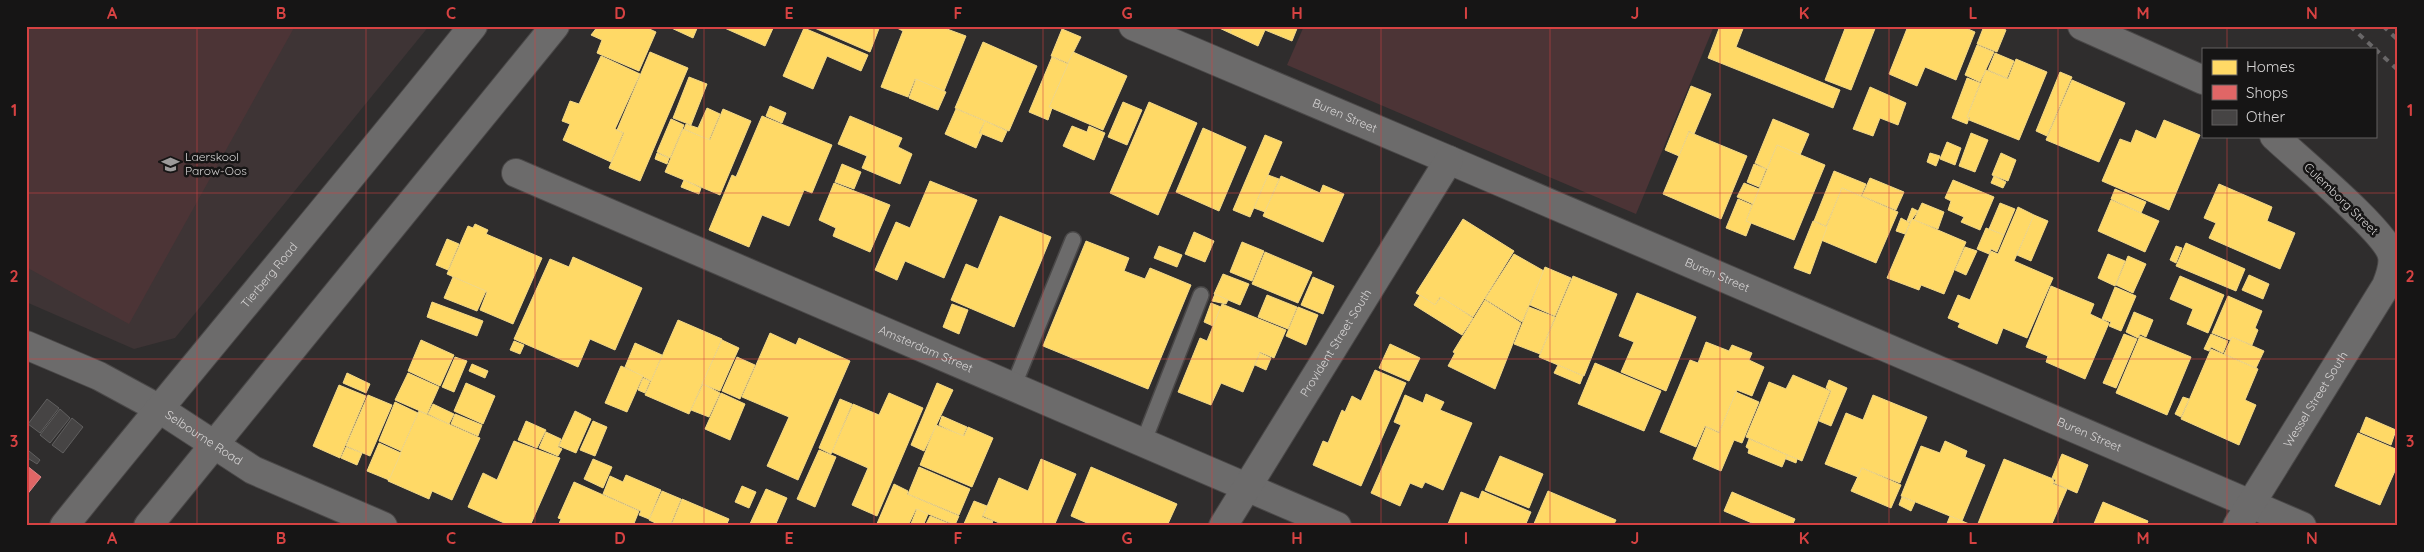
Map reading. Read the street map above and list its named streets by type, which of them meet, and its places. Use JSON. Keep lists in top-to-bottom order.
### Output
{
  "streets": {
    "street": [
      "Buren Street",
      "Culemborg Street",
      "Tierberg Road",
      "Provident Street South",
      "Amsterdam Street",
      "Wessel Street South",
      "Selbourne Road"
    ]
  },
  "crossings": [
    ["Buren Street", "Provident Street South"],
    ["Buren Street", "Wessel Street South"],
    ["Culemborg Street", "Wessel Street South"],
    ["Tierberg Road", "Selbourne Road"],
    ["Provident Street South", "Amsterdam Street"]
  ],
  "places": {
    "school or university": ["Laerskool Parow-Oos"]
  },
  "legend": ["Homes", "Shops", "Other"],
  "grid": {
    "columns": [
      "A",
      "B",
      "C",
      "D",
      "E",
      "F",
      "G",
      "H",
      "I",
      "J",
      "K",
      "L",
      "M",
      "N"
    ],
    "rows": ["1", "2", "3"]
  }
}
